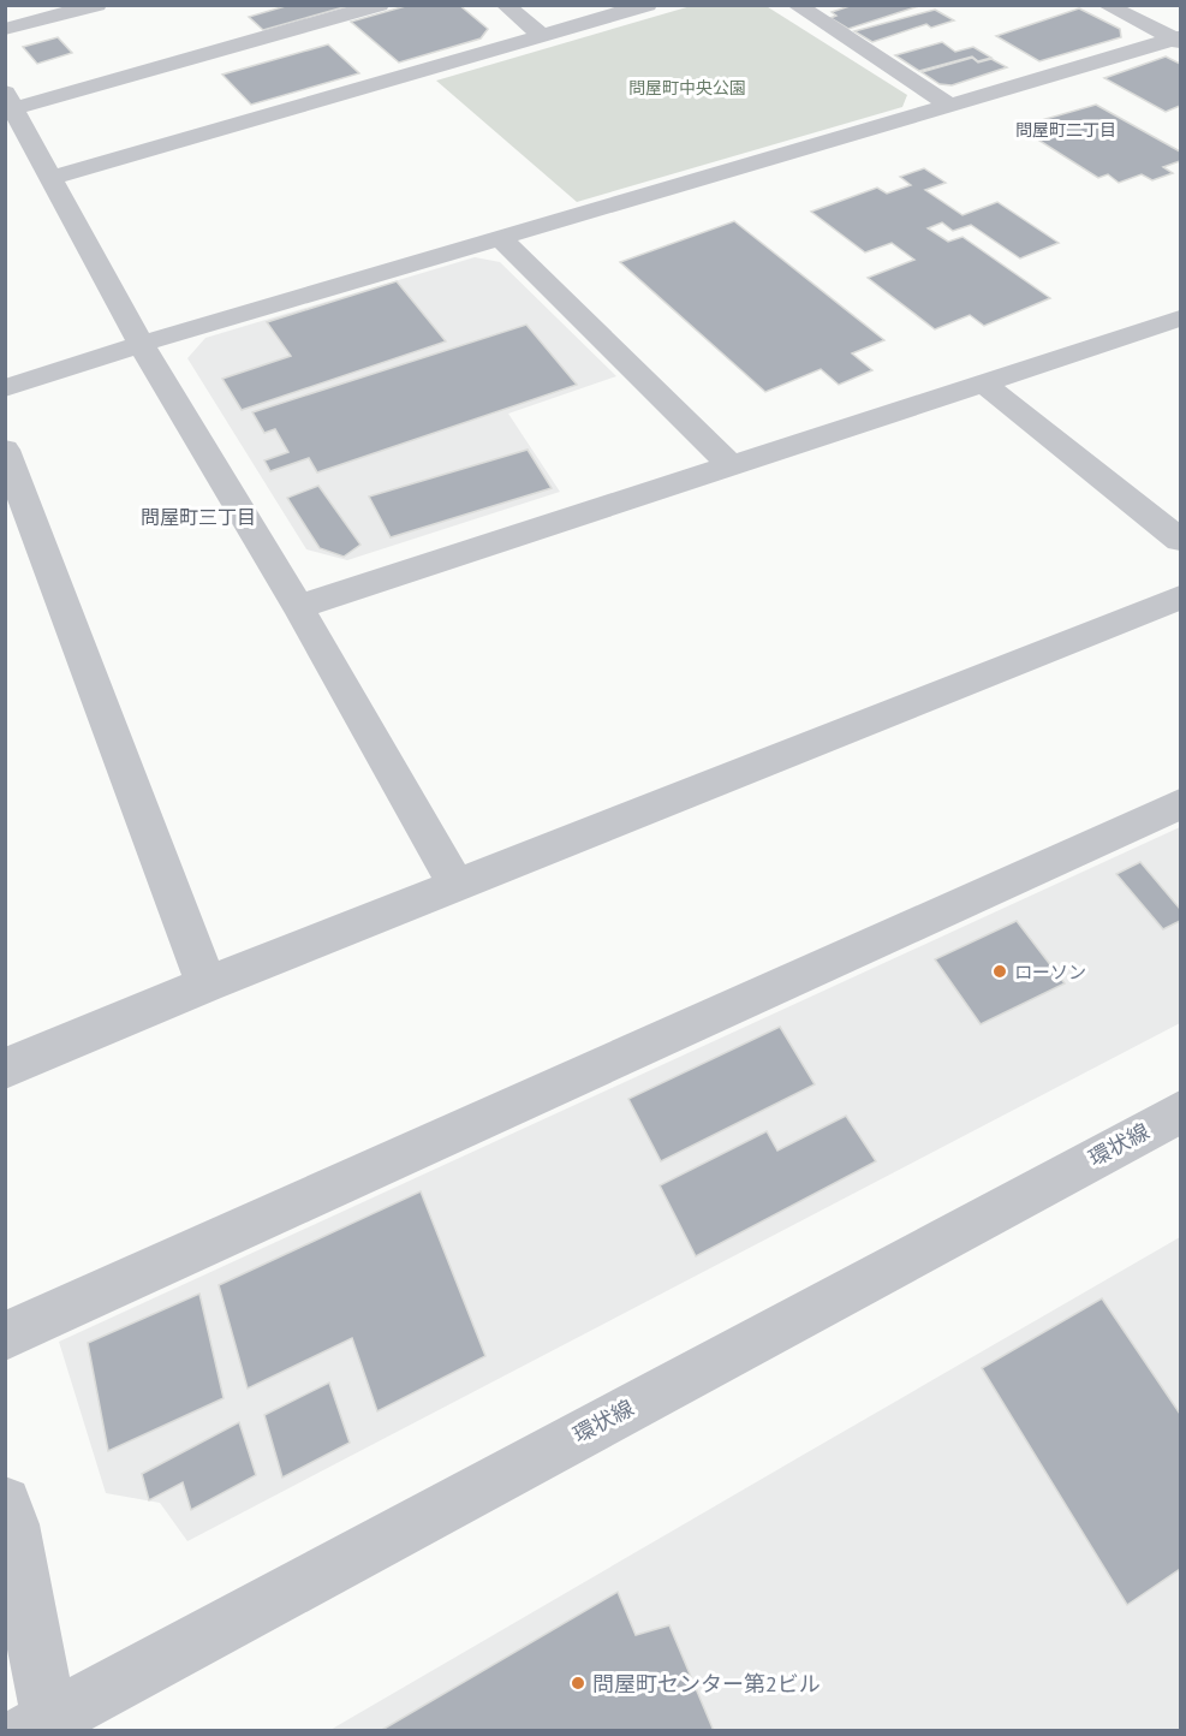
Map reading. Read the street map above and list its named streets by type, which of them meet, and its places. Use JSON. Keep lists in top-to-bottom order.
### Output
{
  "streets": {
    "street": ["環状線"]
  },
  "districts": ["問屋町二丁目", "問屋町三丁目"],
  "parks": ["問屋町中央公園"],
  "places": ["ローソン", "問屋町センター第2ビル"]
}
